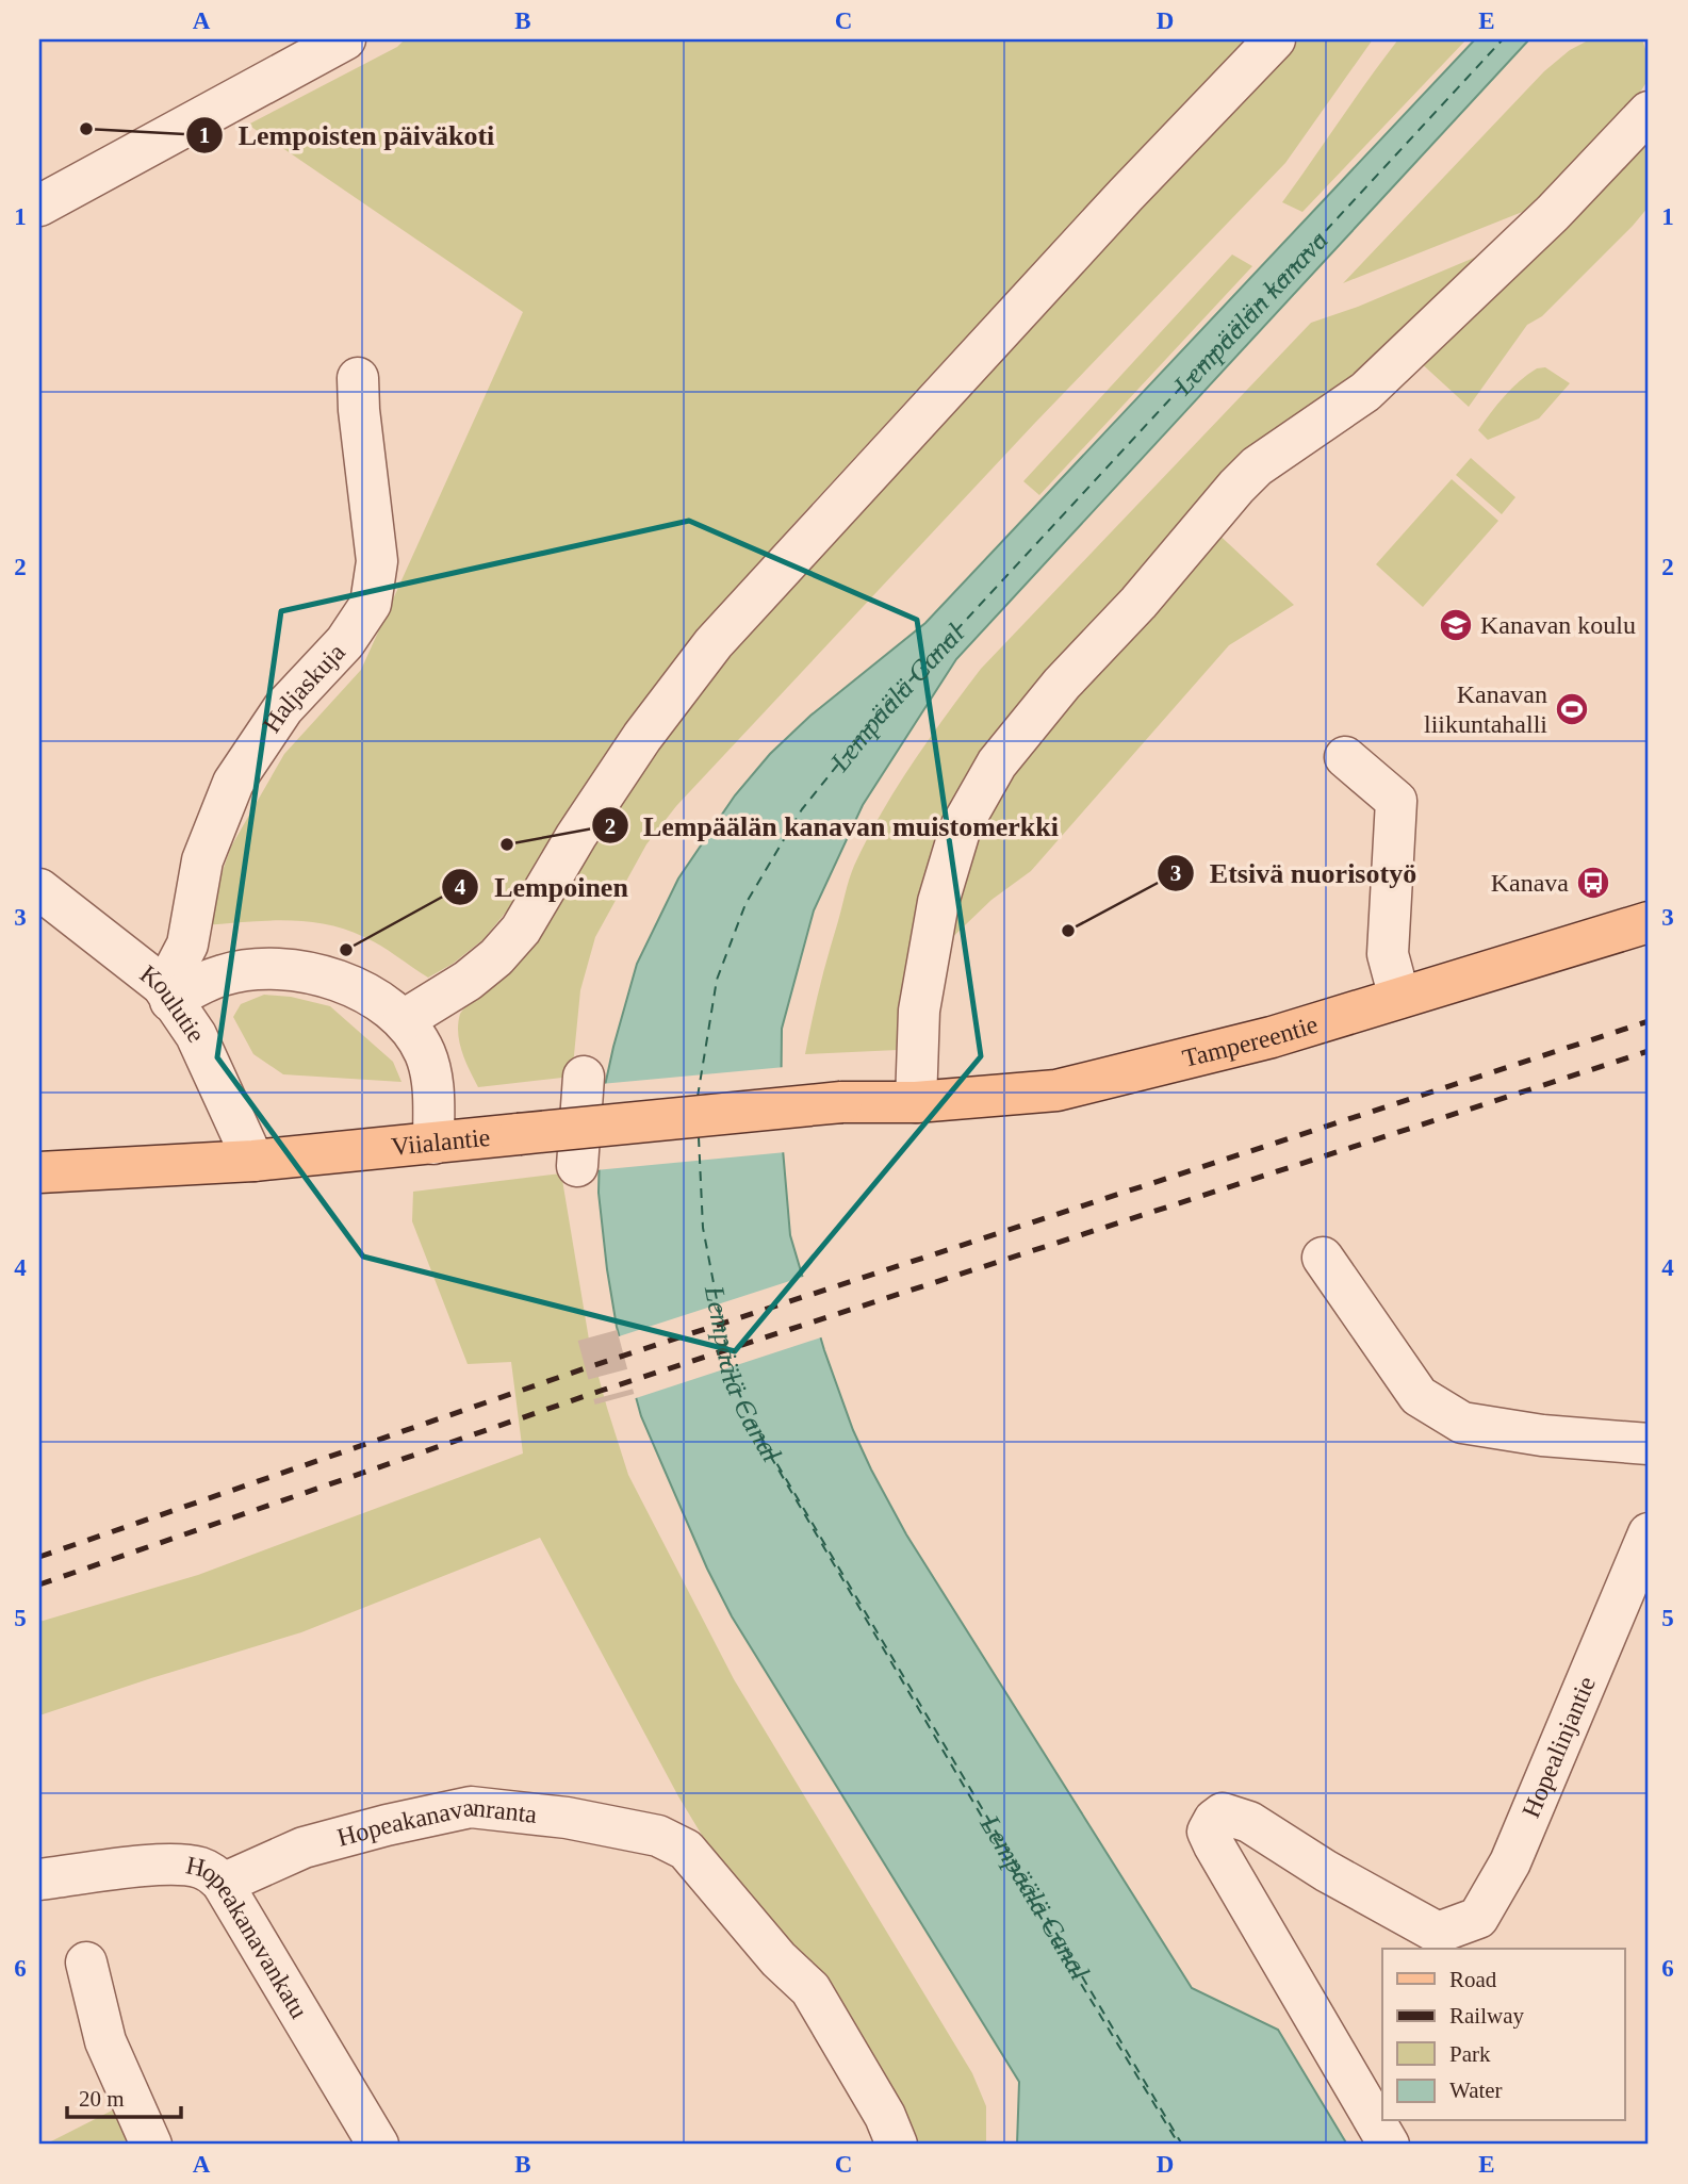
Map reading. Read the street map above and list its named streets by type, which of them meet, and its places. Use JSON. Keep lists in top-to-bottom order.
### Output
{
  "streets": {
    "main road": ["Tampereentie", "Viialantie"],
    "street": [
      "Haljaskuja",
      "Koulutie",
      "Hopealinjantie",
      "Hopeakanavanranta",
      "Hopeakanavankatu"
    ]
  },
  "crossings": [
    ["Haljaskuja", "Koulutie"],
    ["Koulutie", "Viialantie"],
    ["Tampereentie", "Viialantie"],
    ["Hopeakanavanranta", "Hopeakanavankatu"]
  ],
  "water": ["Lempäälän kanava", "Lempäälä Canal"],
  "places": {
    "other": [
      "Lempoisten päiväkoti",
      "Lempäälän kanavan muistomerkki",
      "Etsivä nuorisotyö",
      "Lempoinen"
    ],
    "school or university": ["Kanavan koulu"],
    "sports": ["Kanavan liikuntahalli"],
    "bus stop": ["Kanava"]
  },
  "legend": [
    "Road",
    "Railway",
    "Park",
    "Water"
  ],
  "scale_bar": "20 m",
  "grid": {
    "columns": [
      "A",
      "B",
      "C",
      "D",
      "E"
    ],
    "rows": [
      "1",
      "2",
      "3",
      "4",
      "5",
      "6"
    ]
  }
}
